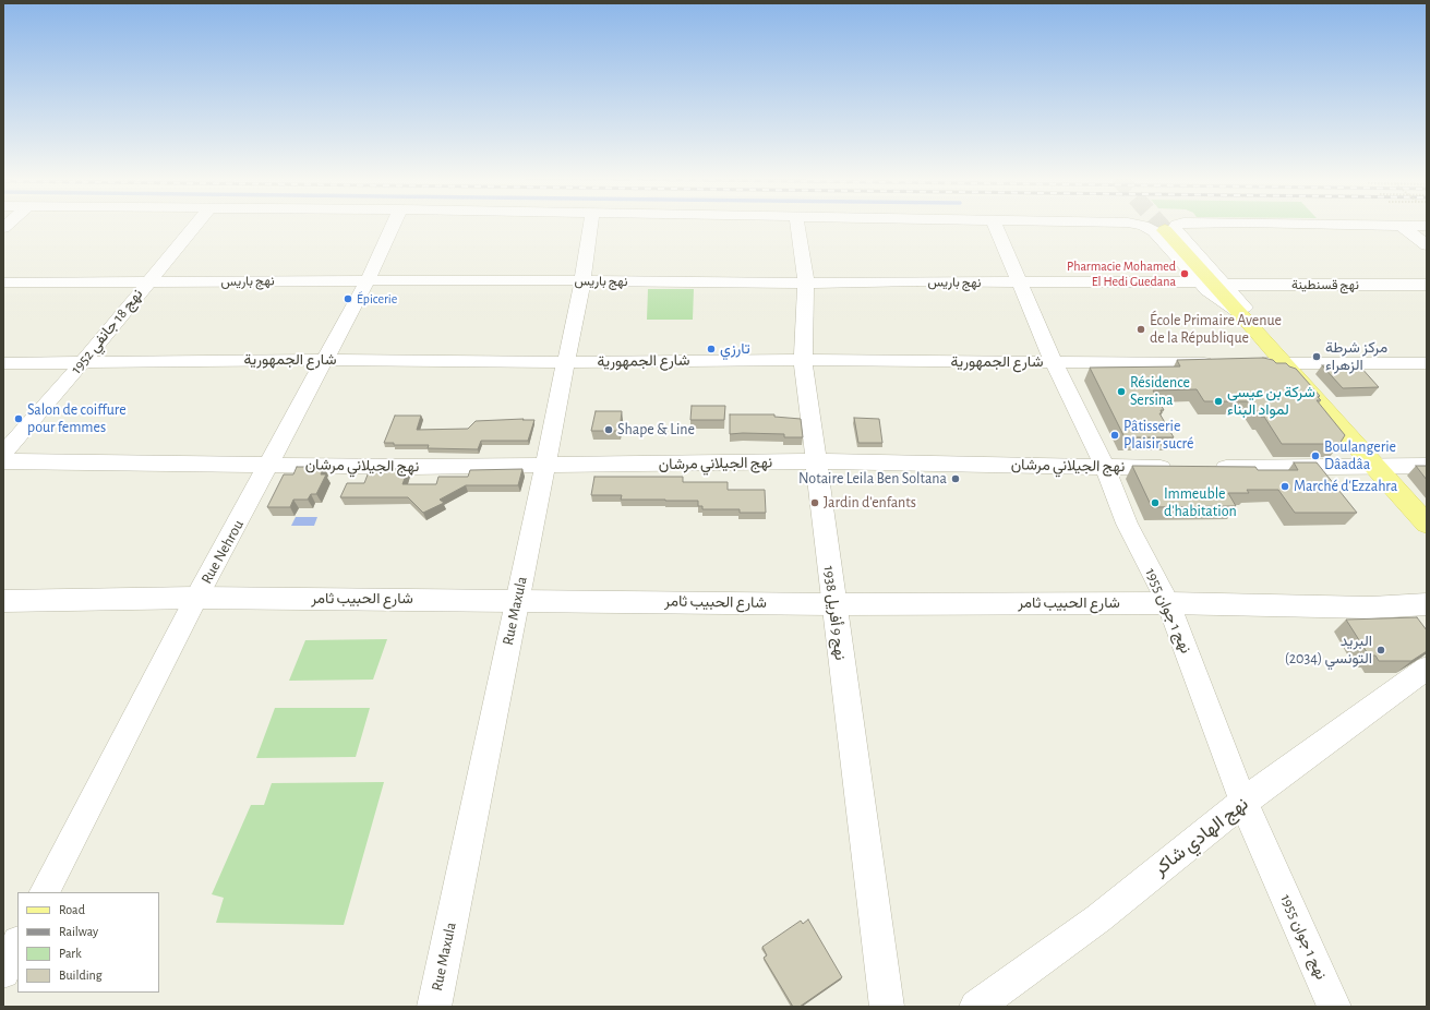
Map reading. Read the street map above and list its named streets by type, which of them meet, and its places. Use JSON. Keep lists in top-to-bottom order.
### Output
{
  "streets": {
    "street": [
      "نهج باريس",
      "نهج قسنطينة",
      "نهج 18 جانفي 1952",
      "شارع الجمهورية",
      "نهج الجيلاني مرشان",
      "Rue Nehrou",
      "شارع الحبيب ثامر",
      "Rue Maxula",
      "نهج 1 جوان 1955",
      "نهج 9 أفريل 1938",
      "نهج الهادي شاكر"
    ]
  },
  "crossings": [
    ["نهج باريس", "نهج 18 جانفي 1952"],
    ["نهج باريس", "Rue Nehrou"],
    ["نهج باريس", "Rue Maxula"],
    ["نهج باريس", "نهج 1 جوان 1955"],
    ["نهج باريس", "نهج 9 أفريل 1938"],
    ["نهج 18 جانفي 1952", "شارع الجمهورية"],
    ["شارع الجمهورية", "Rue Nehrou"],
    ["شارع الجمهورية", "Rue Maxula"],
    ["شارع الجمهورية", "نهج 1 جوان 1955"],
    ["شارع الجمهورية", "نهج 9 أفريل 1938"],
    ["نهج الجيلاني مرشان", "Rue Nehrou"],
    ["نهج الجيلاني مرشان", "Rue Maxula"],
    ["نهج الجيلاني مرشان", "نهج 1 جوان 1955"],
    ["نهج الجيلاني مرشان", "نهج 9 أفريل 1938"],
    ["Rue Nehrou", "شارع الحبيب ثامر"],
    ["شارع الحبيب ثامر", "Rue Maxula"],
    ["شارع الحبيب ثامر", "نهج 1 جوان 1955"],
    ["شارع الحبيب ثامر", "نهج 9 أفريل 1938"],
    ["نهج 1 جوان 1955", "نهج الهادي شاكر"]
  ],
  "places": [
    "Pharmacie Mohamed El Hedi Guedana",
    "Épicerie",
    "École Primaire Avenue de la République",
    "تارزي",
    "مركز شرطة الزهراء",
    "Résidence Sersina",
    "شركة بن عيسى لمواد البناء",
    "Salon de coiffure pour femmes",
    "Shape & Line",
    "Pâtisserie Plaisir sucré",
    "Boulangerie Dâadâa",
    "Notaire Leila Ben Soltana",
    "Marché d'Ezzahra",
    "Jardin d'enfants",
    "Immeuble d'habitation",
    "البريد التونسي (2034)"
  ],
  "legend": [
    "Road",
    "Railway",
    "Park",
    "Building"
  ]
}
